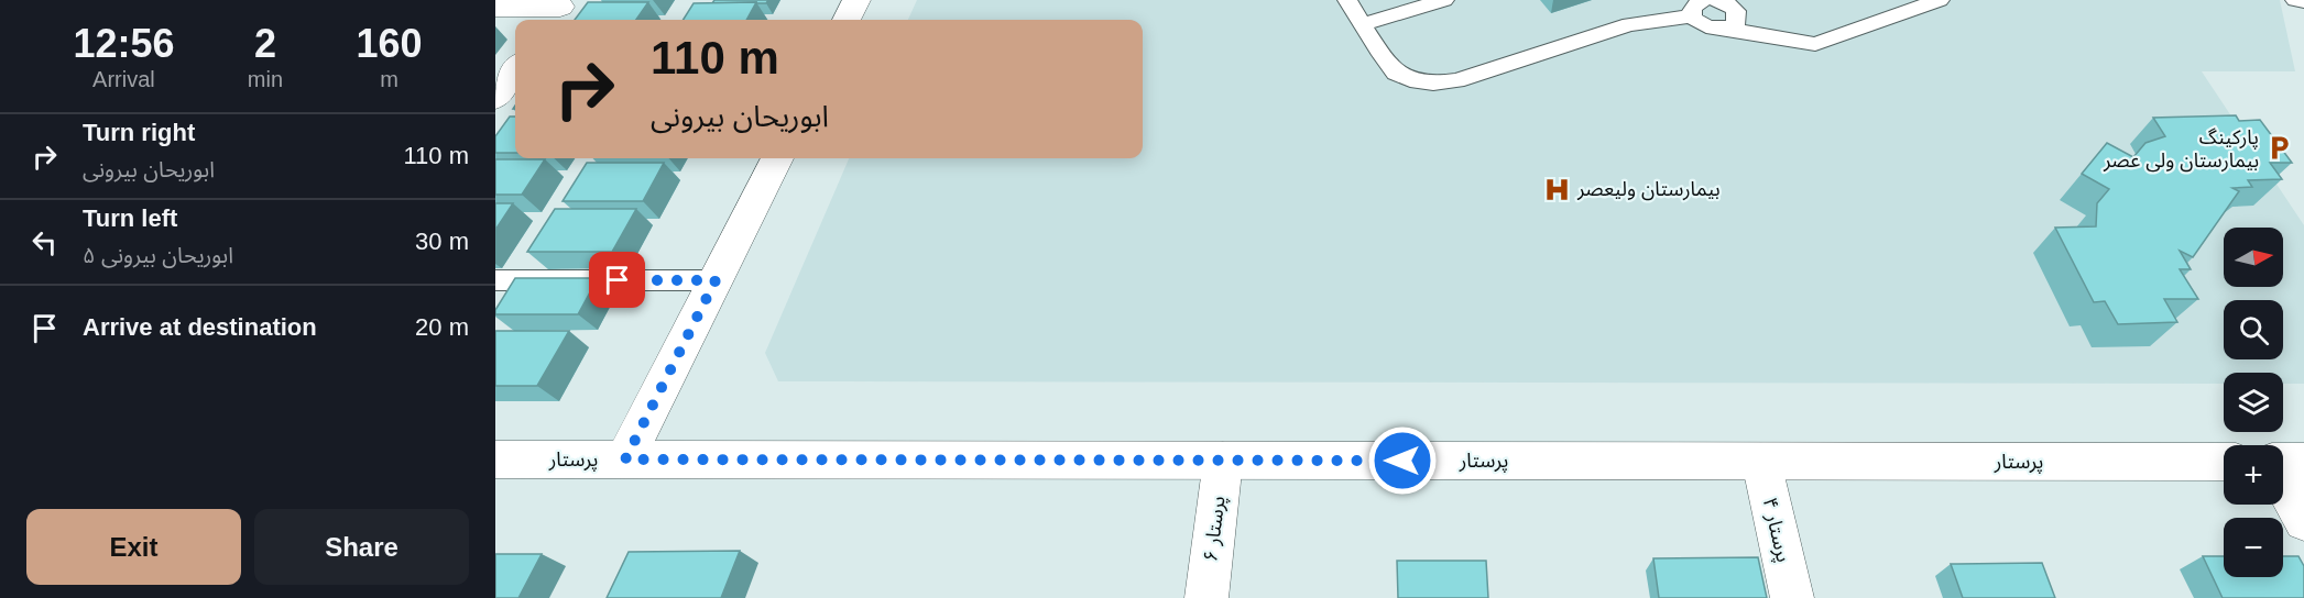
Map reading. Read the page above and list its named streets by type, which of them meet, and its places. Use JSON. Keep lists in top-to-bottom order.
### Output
{
  "streets": {
    "street": ["پرستار", "پرستار ۶", "پرستار ۴"]
  },
  "crossings": [
    ["پرستار", "پرستار ۶"],
    ["پرستار", "پرستار ۴"]
  ],
  "places": {
    "parking": ["پارکینگ بیمارستان ولی عصر"],
    "hospital": ["بیمارستان ولیعصر"]
  },
  "north": "right",
  "page": {
    "eta": [
      "12:56",
      "Arrival",
      "2",
      "min",
      "160",
      "m"
    ],
    "turn": ["110 m", "ابوریحان بیرونی"],
    "list": [
      {
        "name": "Turn right",
        "note": "ابوریحان بیرونی",
        "value": "110 m"
      },
      {
        "name": "Turn left",
        "note": "ابوریحان بیرونی ۵",
        "value": "30 m"
      },
      {
        "name": "Arrive at destination",
        "value": "20 m"
      }
    ],
    "map_buttons": ["+", "−"],
    "buttons": ["Exit", "Share"]
  }
}
